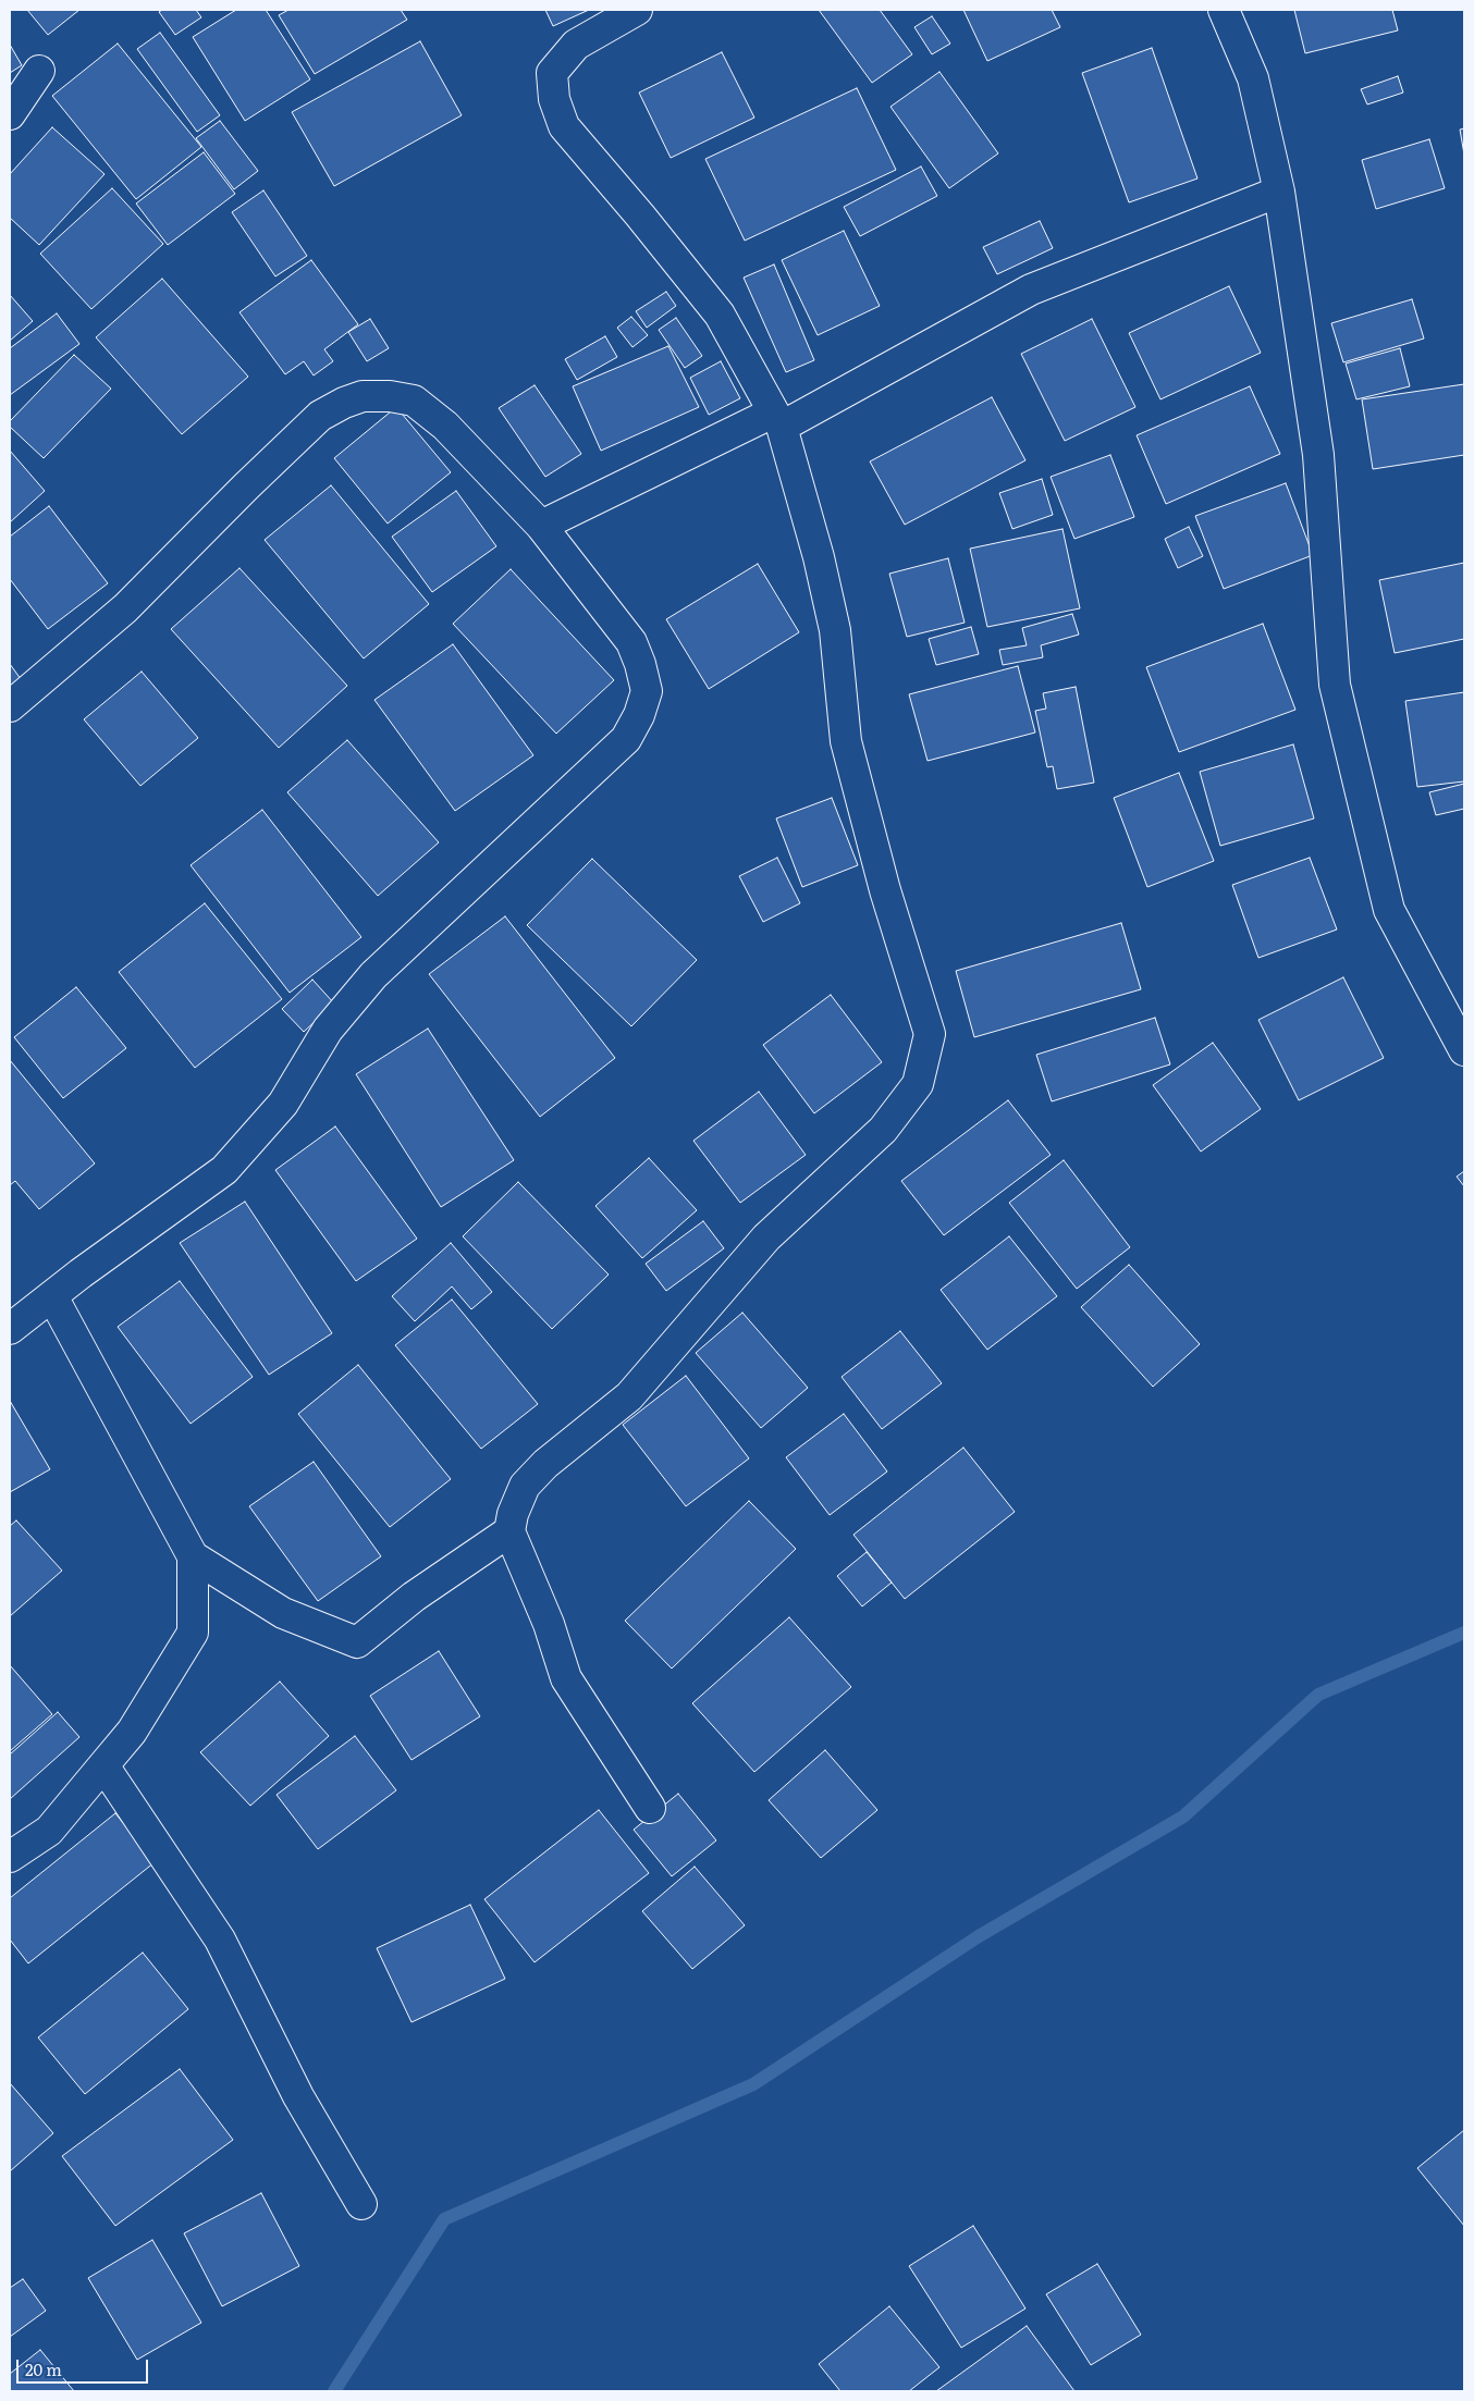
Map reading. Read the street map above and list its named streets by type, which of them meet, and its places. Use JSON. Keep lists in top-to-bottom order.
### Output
{
  "scale_bar": "20 m"
}
